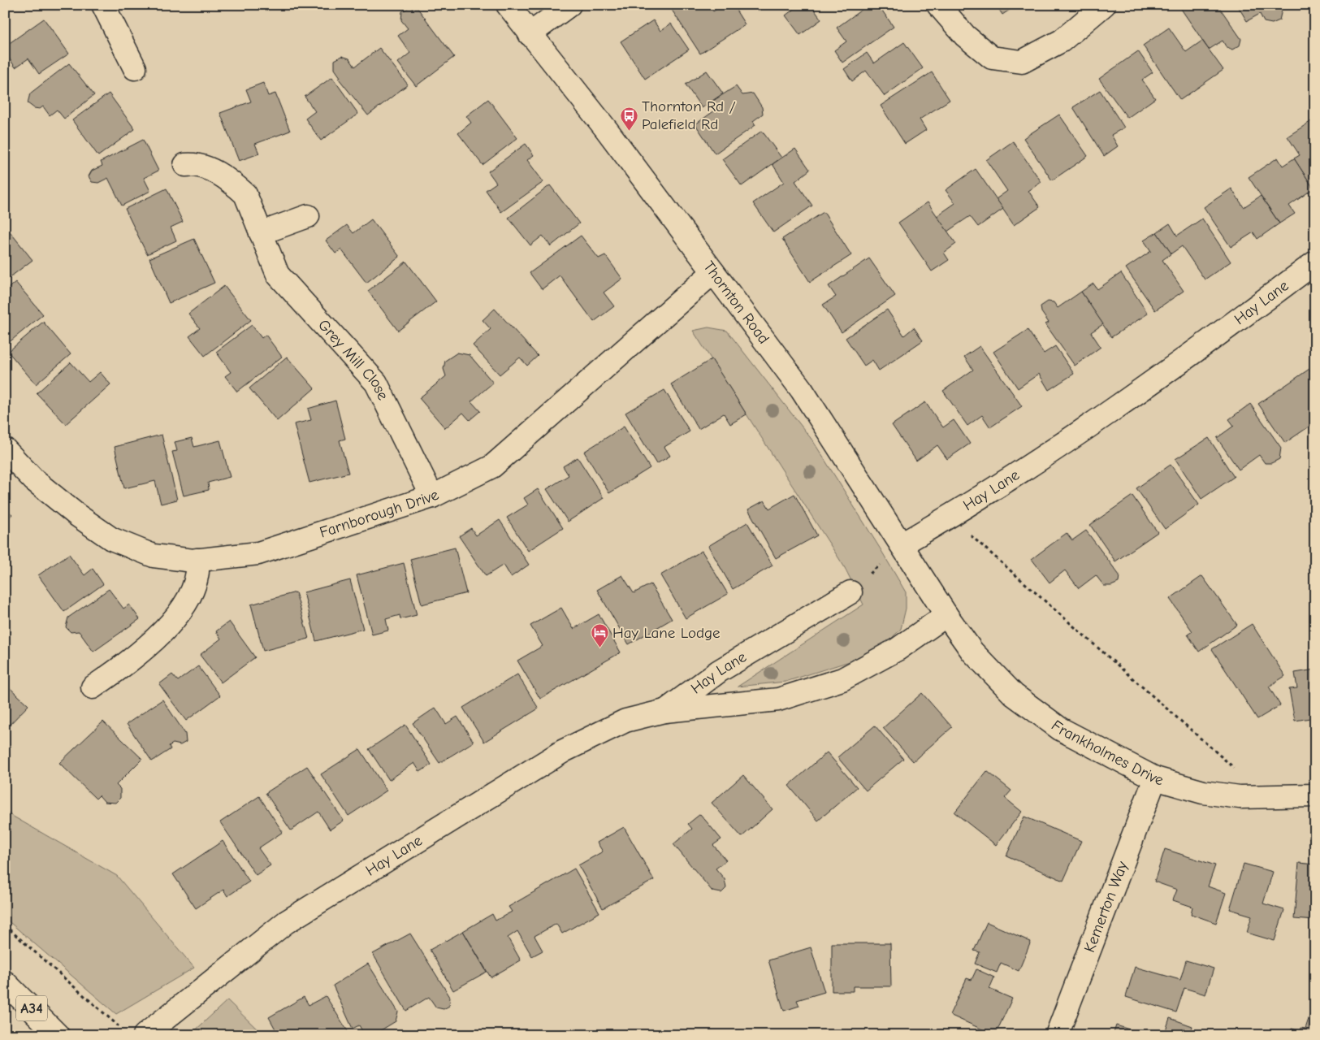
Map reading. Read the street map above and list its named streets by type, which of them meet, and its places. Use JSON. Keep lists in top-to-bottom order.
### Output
{
  "streets": {
    "main road": [
      "Hay Lane",
      "Thornton Road",
      "Grey Mill Close",
      "Farnborough Drive",
      "Frankholmes Drive",
      "Kemerton Way",
      "A34"
    ]
  },
  "crossings": [
    ["Hay Lane", "Thornton Road"],
    ["Hay Lane", "Frankholmes Drive"],
    ["Thornton Road", "Farnborough Drive"],
    ["Thornton Road", "Frankholmes Drive"],
    ["Grey Mill Close", "Farnborough Drive"],
    ["Frankholmes Drive", "Kemerton Way"]
  ],
  "places": {
    "bus stop": ["Thornton Rd / Palefield Rd"],
    "hotel": ["Hay Lane Lodge"]
  }
}
